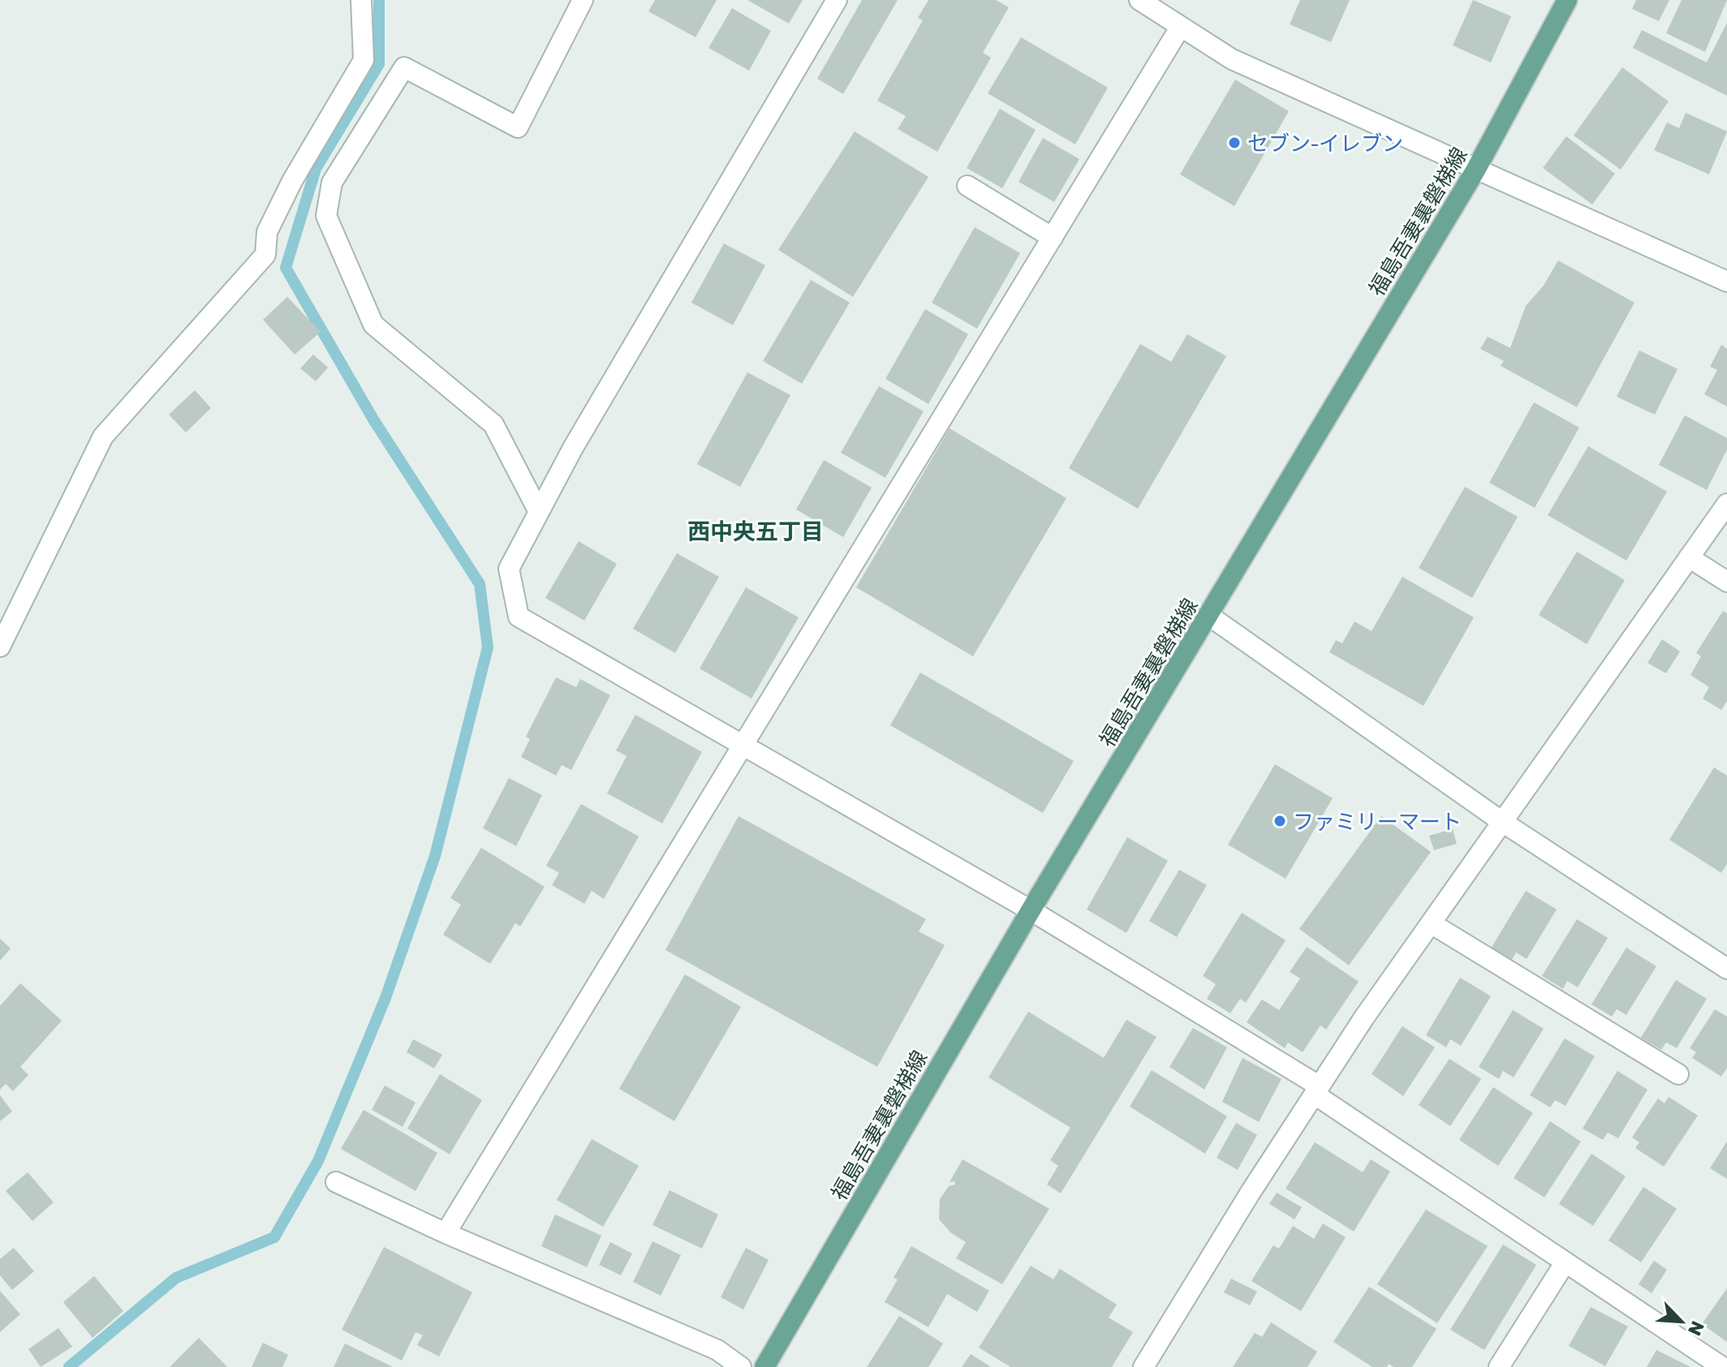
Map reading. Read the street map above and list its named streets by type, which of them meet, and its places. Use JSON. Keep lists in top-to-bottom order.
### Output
{
  "streets": {
    "main road": ["福島吾妻裏磐梯線"]
  },
  "districts": ["西中央五丁目"],
  "places": ["セブン-イレブン", "ファミリーマート"],
  "north": "bottom right"
}
